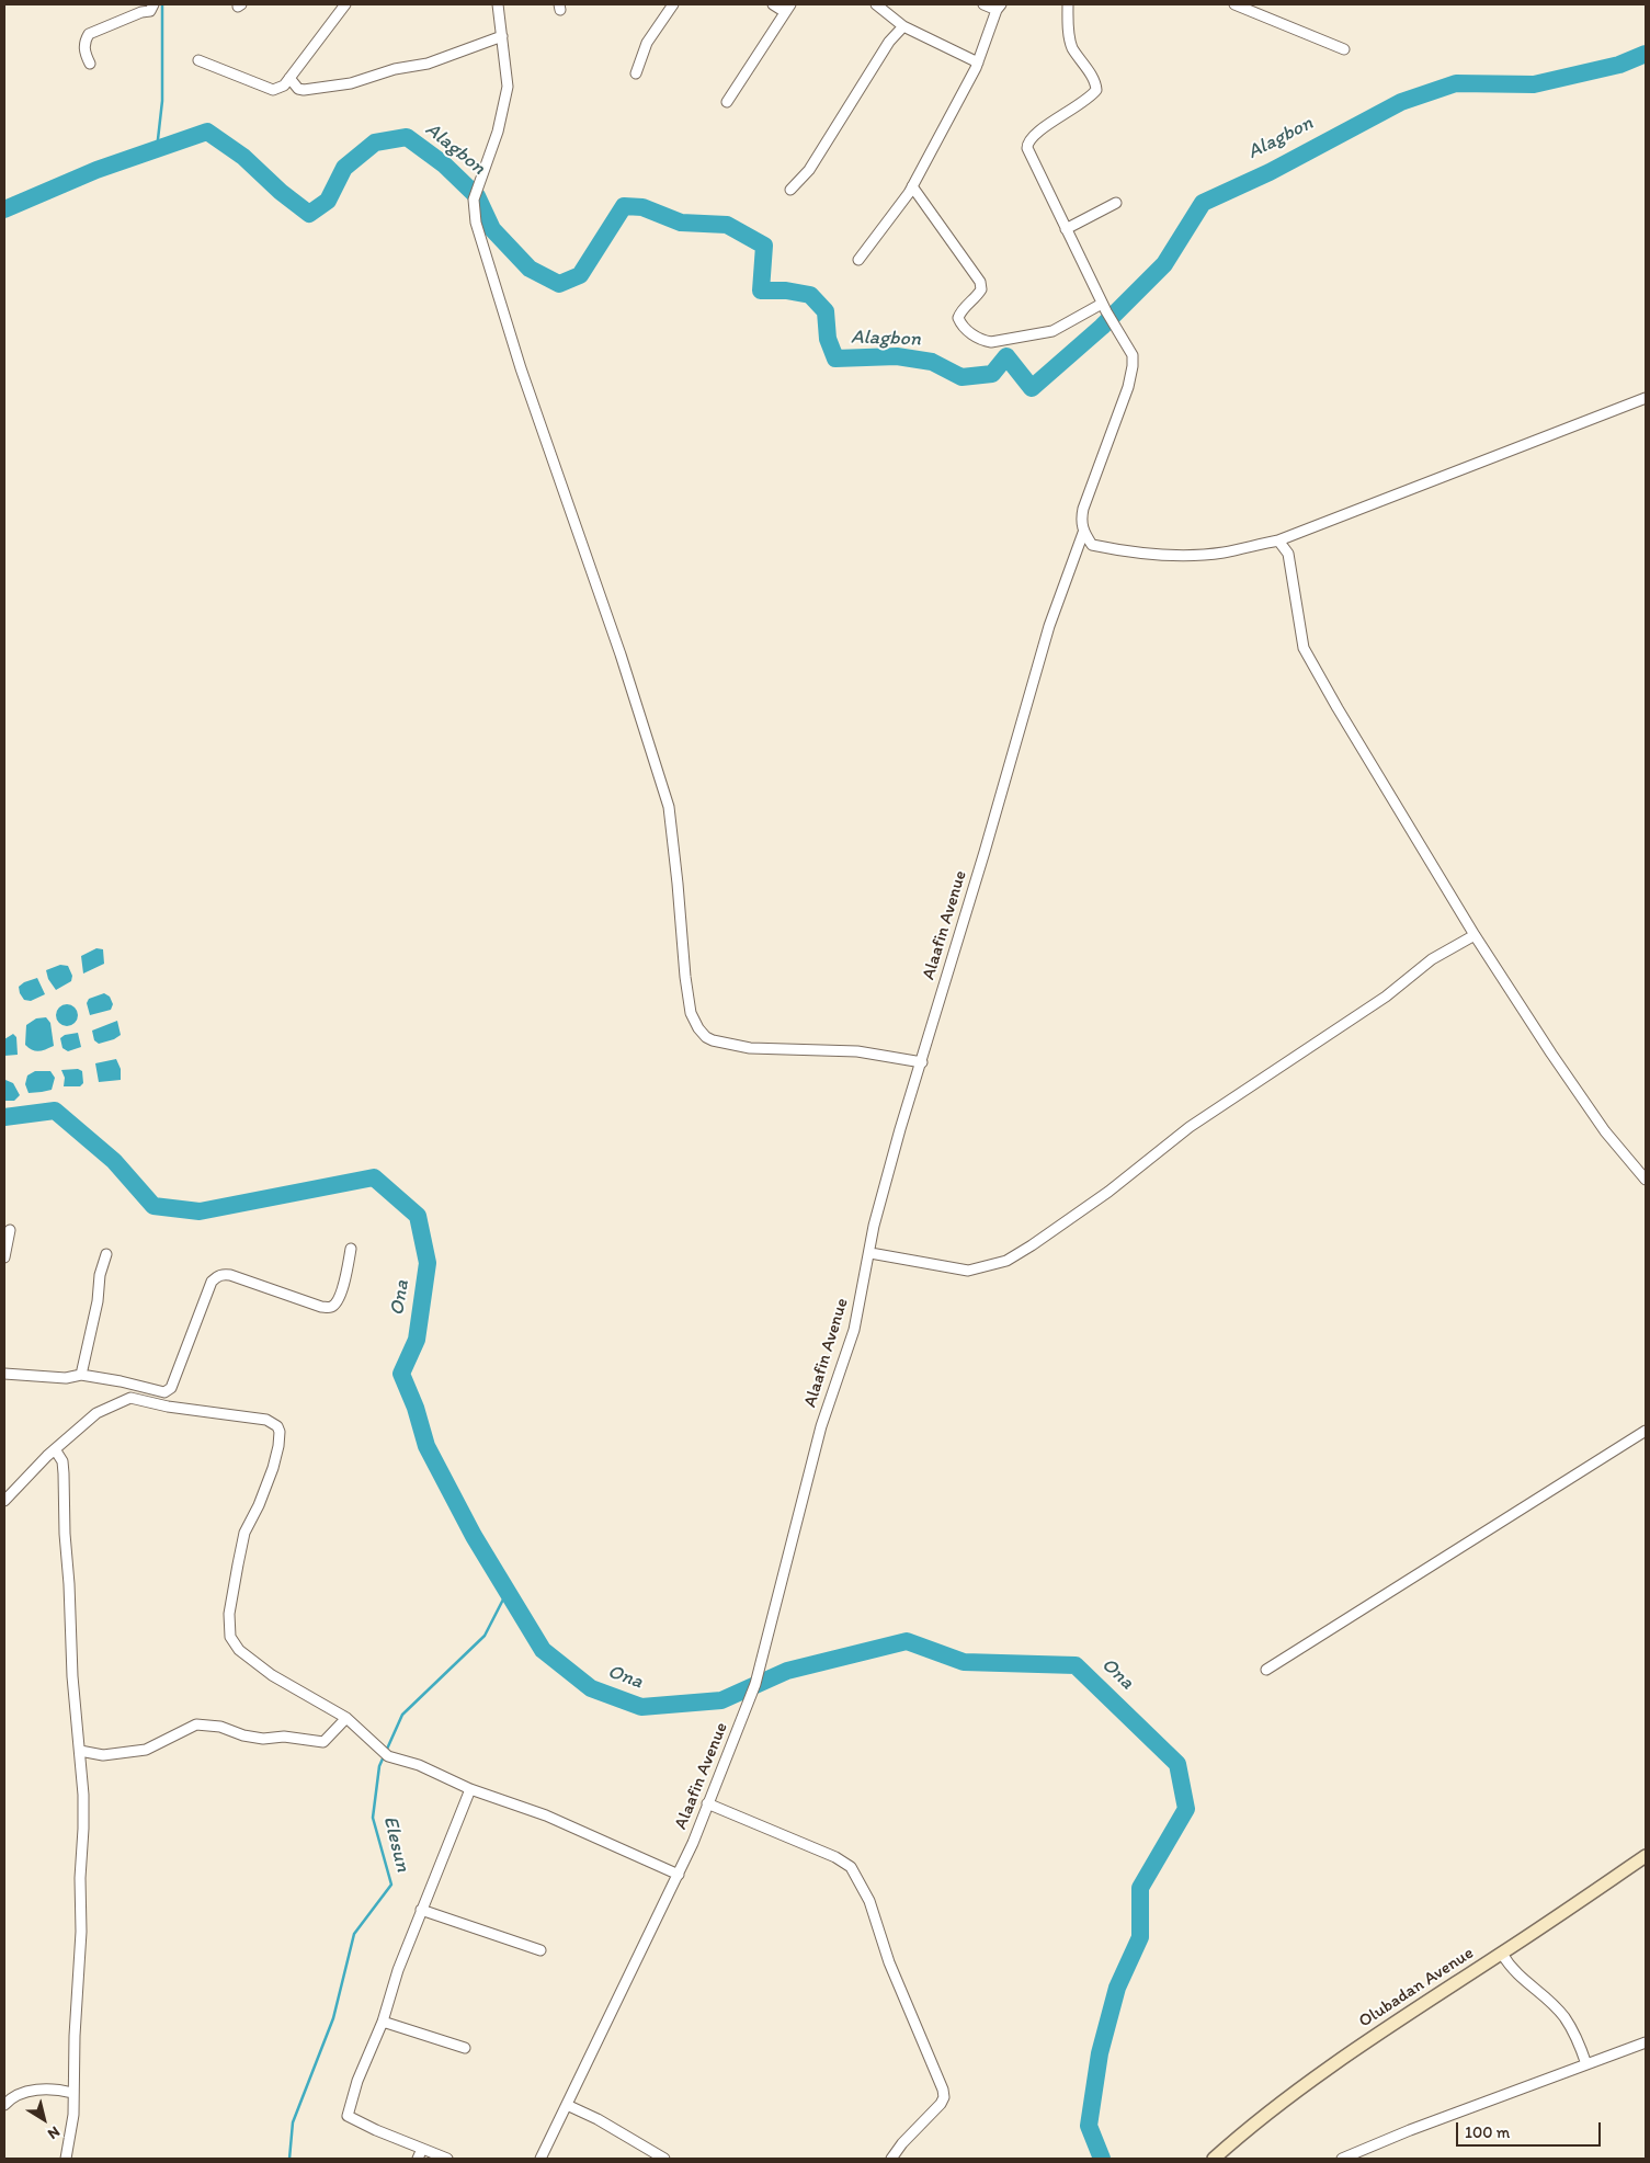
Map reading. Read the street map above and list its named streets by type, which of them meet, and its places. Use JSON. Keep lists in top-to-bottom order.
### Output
{
  "streets": {
    "street": ["Alaafin Avenue", "Olubadan Avenue"]
  },
  "water": ["Alagbon", "Ona", "Elesun"],
  "scale_bar": "100 m",
  "north": "bottom right"
}
